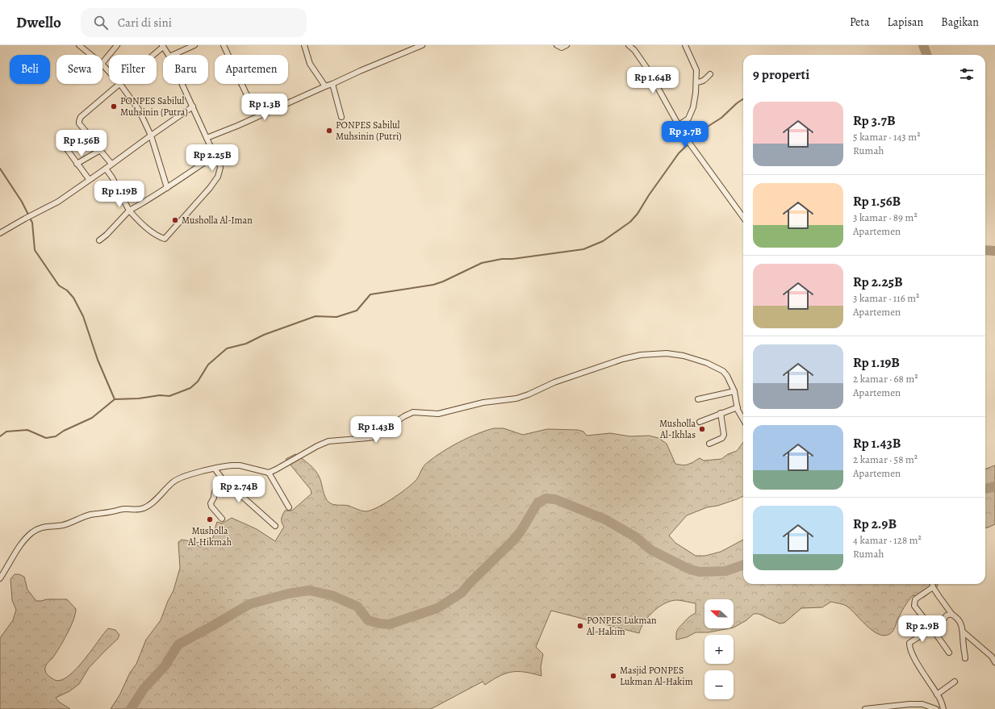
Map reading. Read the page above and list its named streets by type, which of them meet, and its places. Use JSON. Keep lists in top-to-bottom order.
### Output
{
  "places": [
    "PONPES Sabilul Muhsinin (Putra)",
    "PONPES Sabilul Muhsinin (Putri)",
    "Musholla Al-Iman",
    "Musholla Al-Ikhlas",
    "Musholla Al-Hikmah",
    "PONPES Lukman Al-Hakim",
    "Masjid PONPES Lukman Al-Hakim"
  ],
  "north": "left",
  "page": {
    "header": "Dwello",
    "search": "Cari di sini",
    "nav": ["Peta", "Lapisan", "Bagikan"],
    "chip": [
      "Beli",
      "Sewa",
      "Filter",
      "Baru",
      "Apartemen"
    ],
    "heading": "9 properti",
    "price": [
      "Rp 1.64B",
      "Rp 1.3B",
      "Rp 3.7B",
      "Rp 1.56B",
      "Rp 2.25B",
      "Rp 1.19B",
      "Rp 1.43B",
      "Rp 2.74B",
      "Rp 2.9B"
    ],
    "list": [
      {
        "name": "Rp 3.7B",
        "note": "5 kamar · 143 m² · Rumah"
      },
      {
        "name": "Rp 1.56B",
        "note": "3 kamar · 89 m² · Apartemen"
      },
      {
        "name": "Rp 2.25B",
        "note": "3 kamar · 116 m² · Apartemen"
      },
      {
        "name": "Rp 1.19B",
        "note": "2 kamar · 68 m² · Apartemen"
      },
      {
        "name": "Rp 1.43B",
        "note": "2 kamar · 58 m² · Apartemen"
      },
      {
        "name": "Rp 2.9B",
        "note": "4 kamar · 128 m² · Rumah"
      }
    ],
    "map_buttons": ["+", "−"]
  }
}
